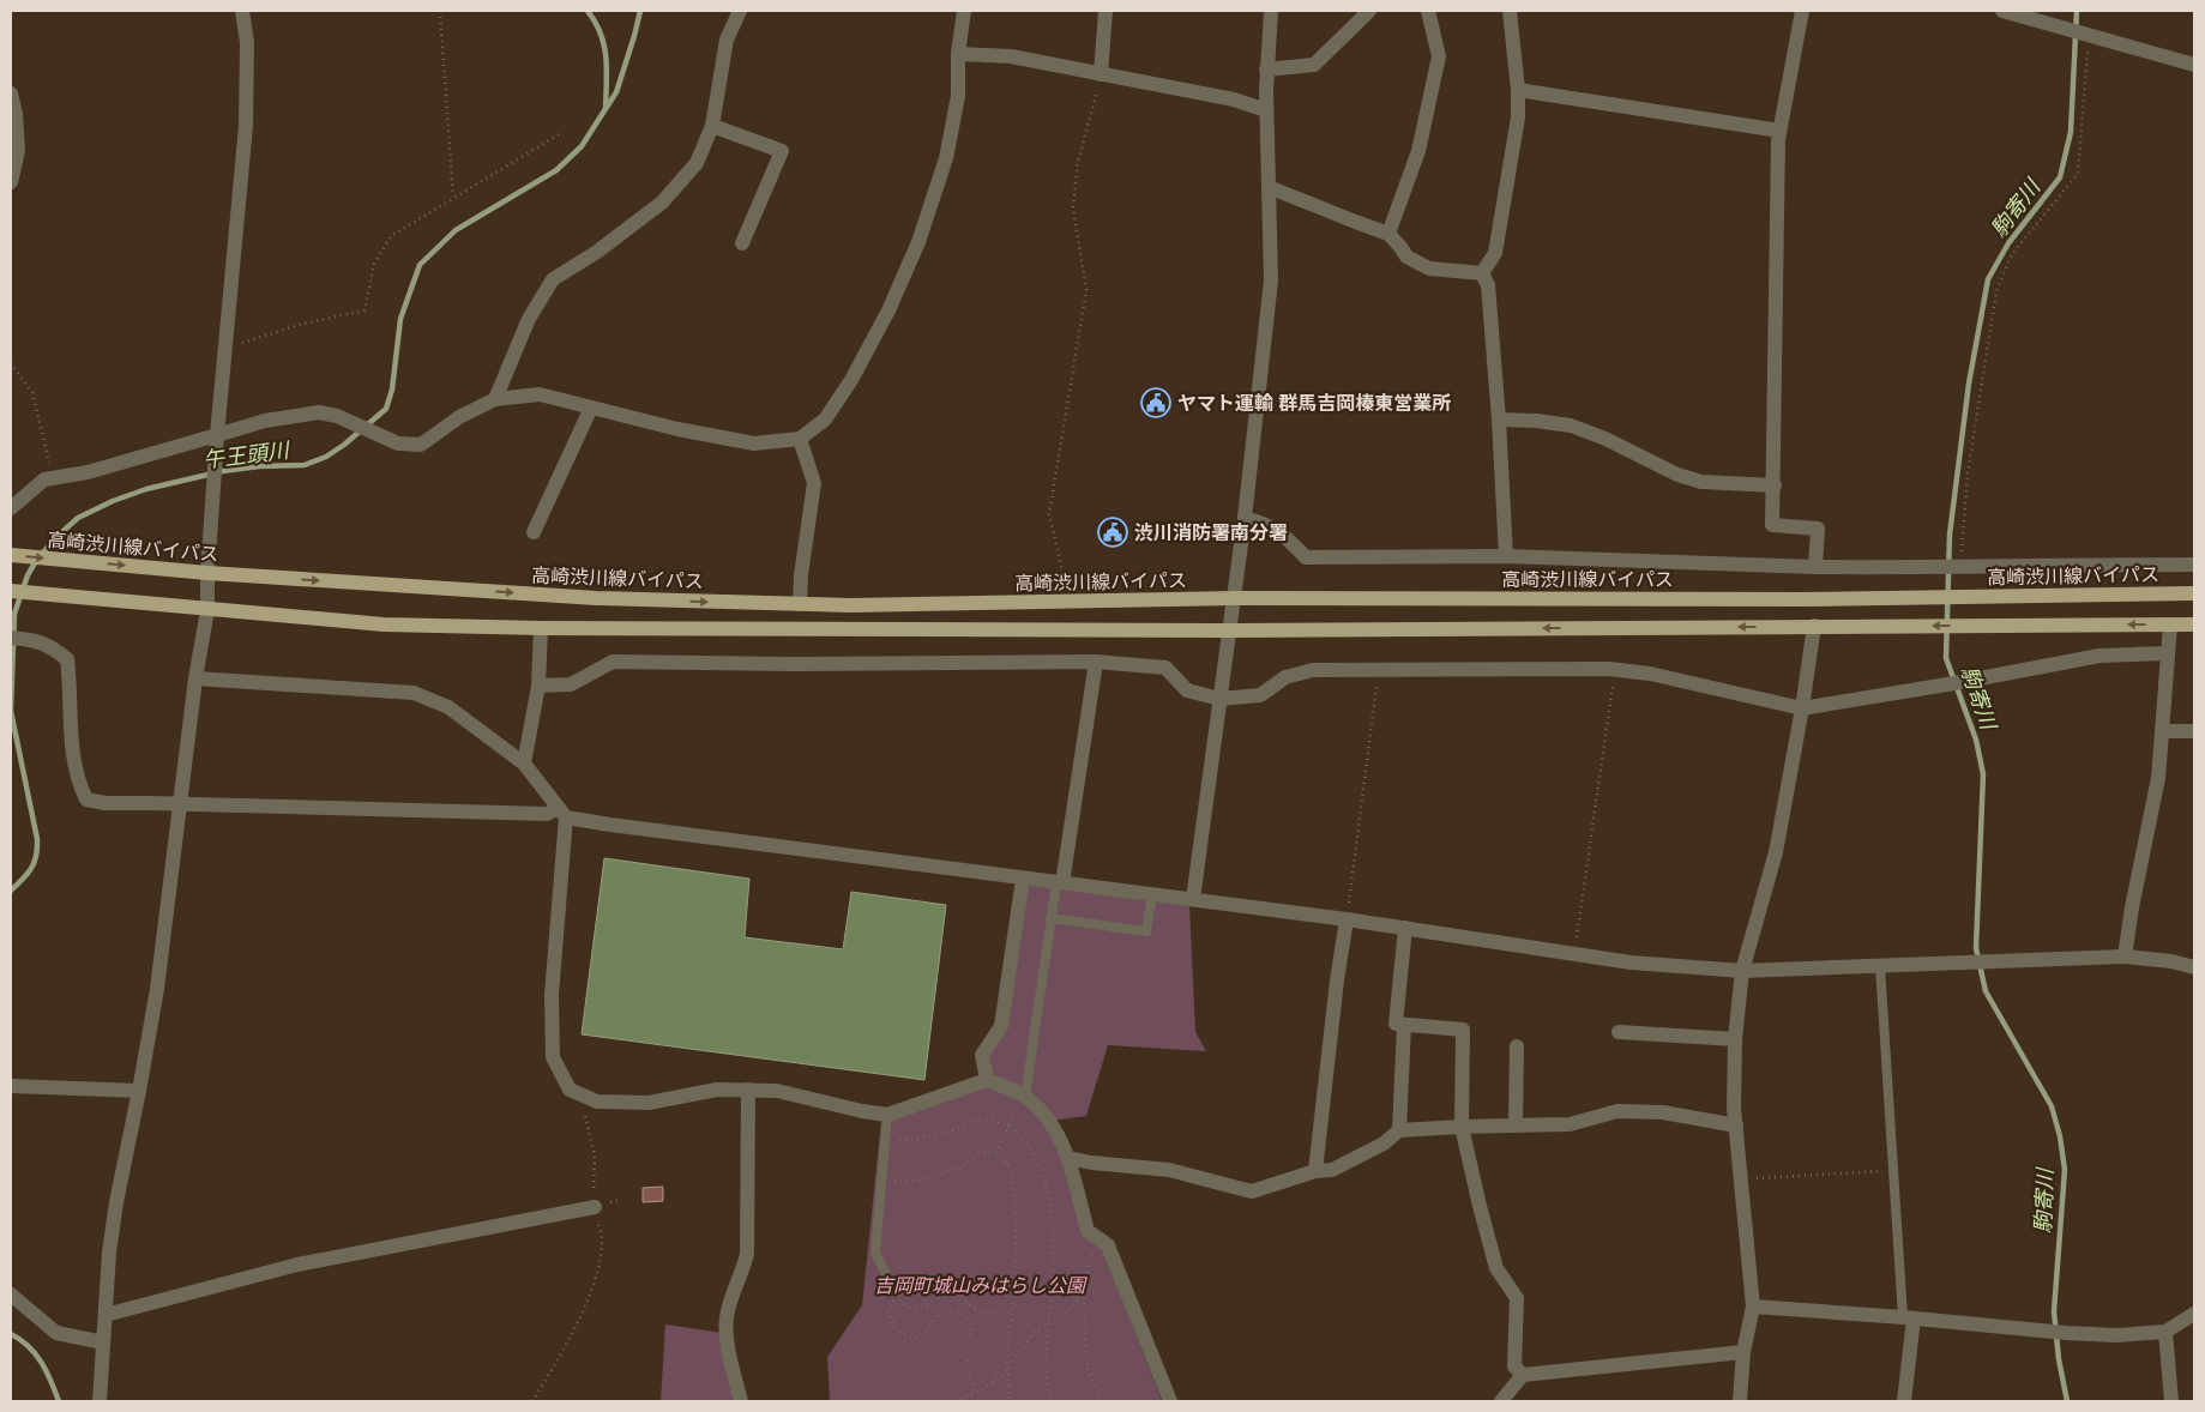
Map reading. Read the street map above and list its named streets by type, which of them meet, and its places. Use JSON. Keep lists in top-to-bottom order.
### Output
{
  "streets": {
    "main road": ["高崎渋川線バイパス"]
  },
  "water": ["駒寄川", "午王頭川"],
  "parks": ["吉岡町城山みはらし公園"],
  "places": {
    "public building": ["ヤマト運輸 群馬吉岡榛東営業所", "渋川消防署南分署"]
  }
}
